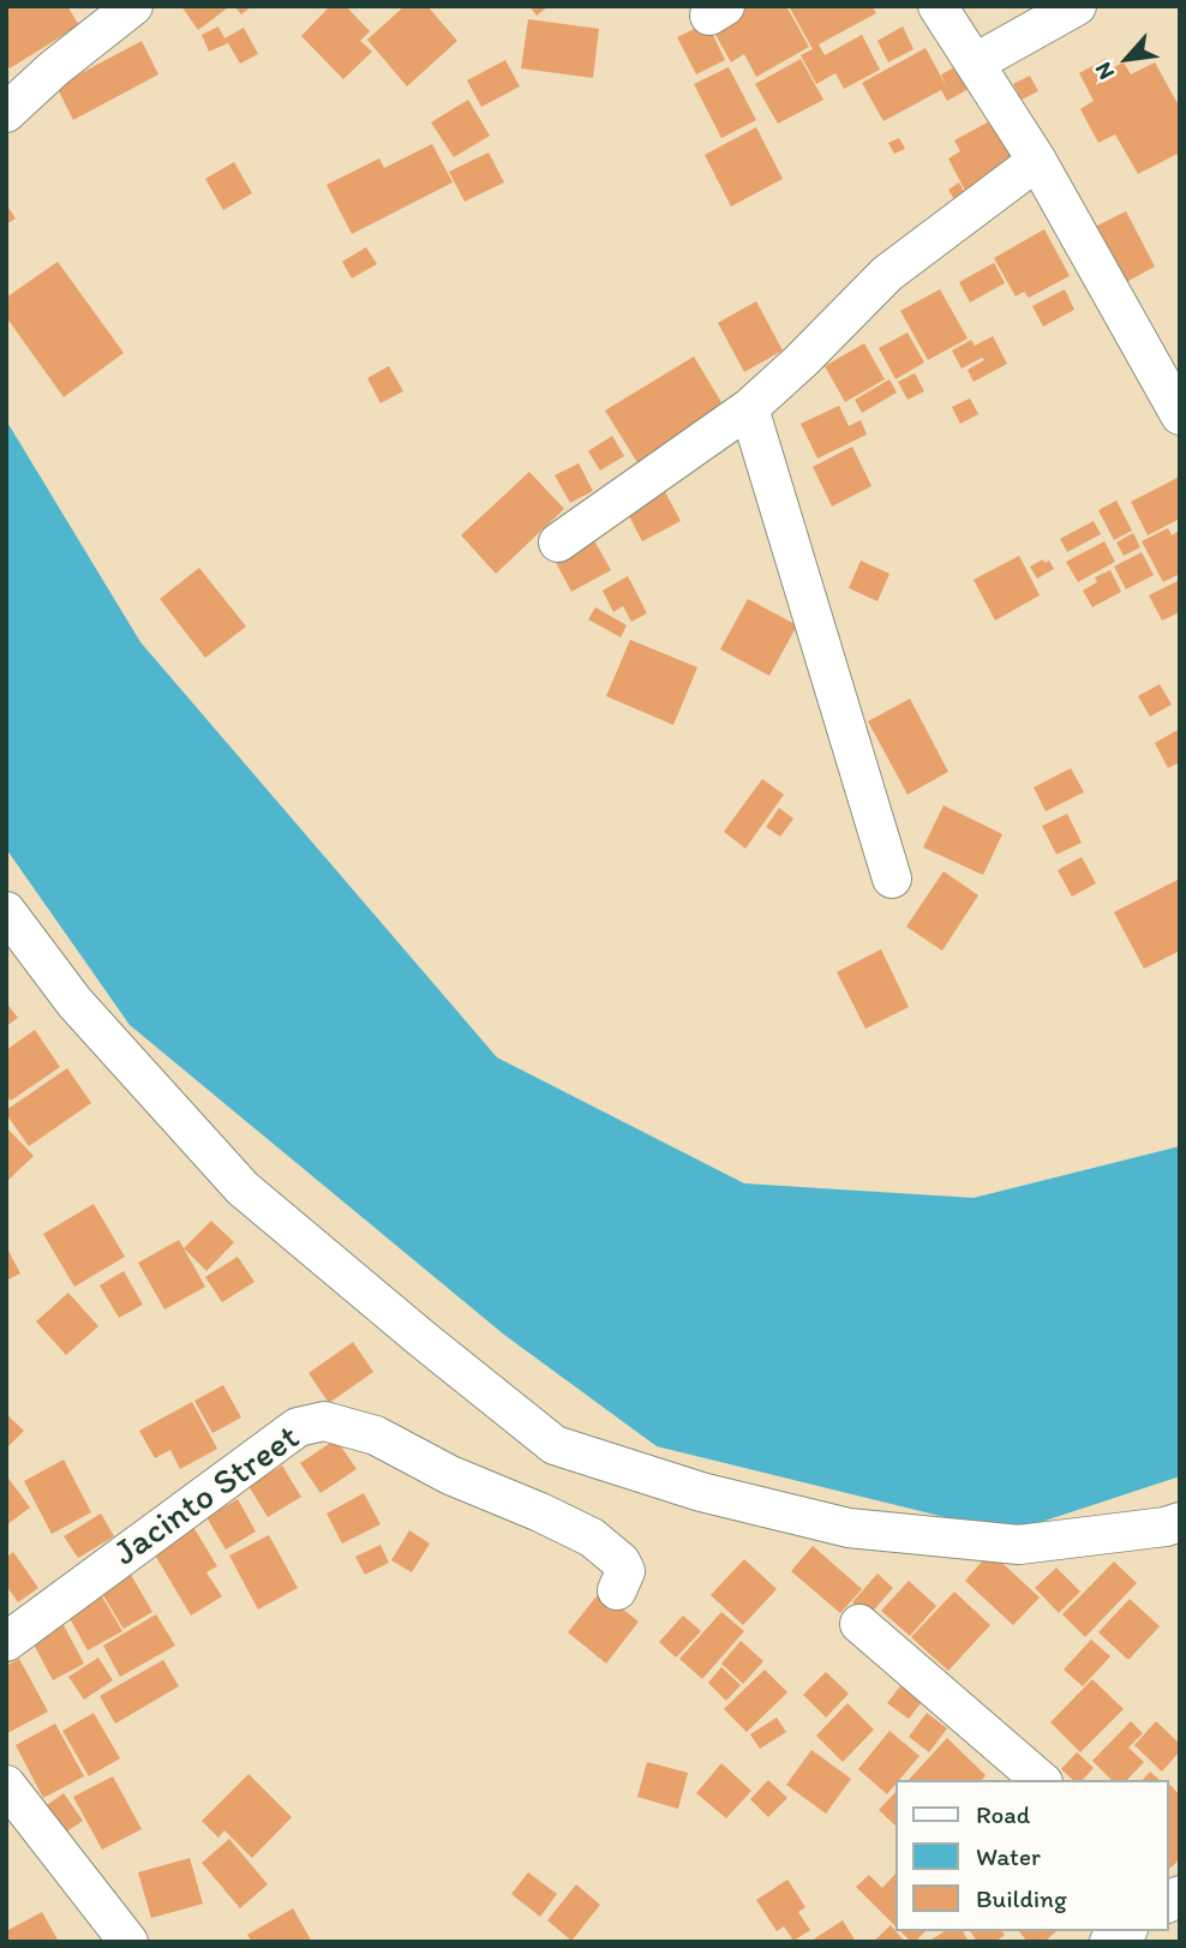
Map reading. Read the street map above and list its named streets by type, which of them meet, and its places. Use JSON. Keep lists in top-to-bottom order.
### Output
{
  "streets": {
    "street": ["Jacinto Street"]
  },
  "legend": ["Road", "Water", "Building"],
  "north": "bottom left"
}
